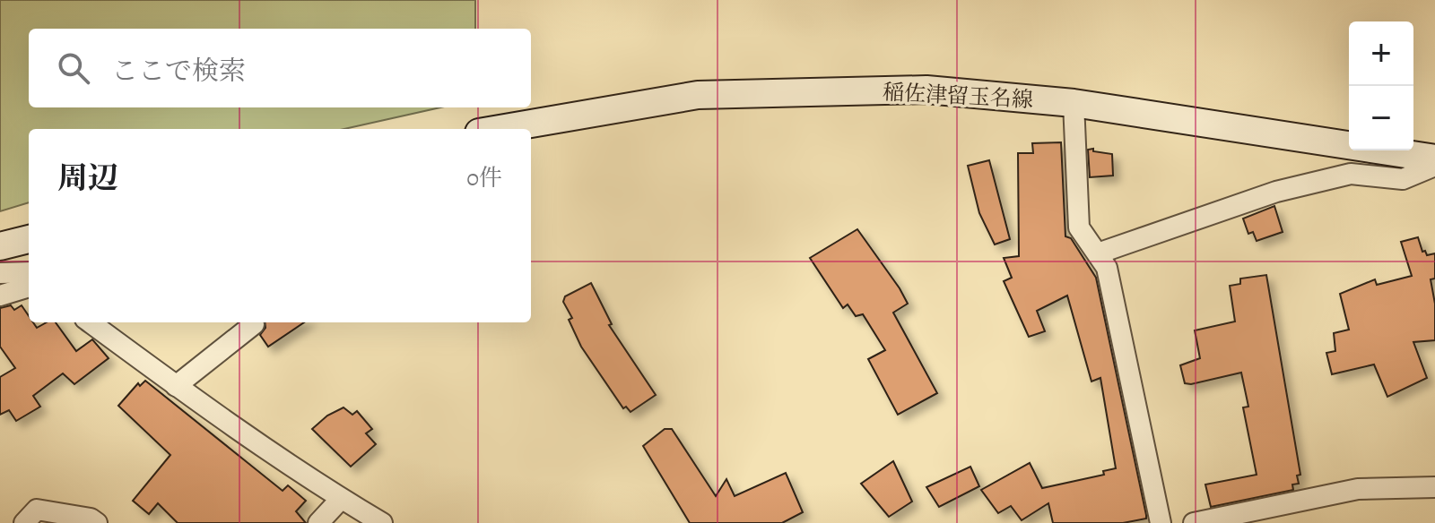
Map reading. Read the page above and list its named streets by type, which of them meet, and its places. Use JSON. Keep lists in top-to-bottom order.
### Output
{
  "streets": {
    "main road": ["稲佐津留玉名線"]
  },
  "page": {
    "map_buttons": ["+", "−"],
    "search": "ここで検索",
    "heading": ["周辺", "0件"]
  }
}
